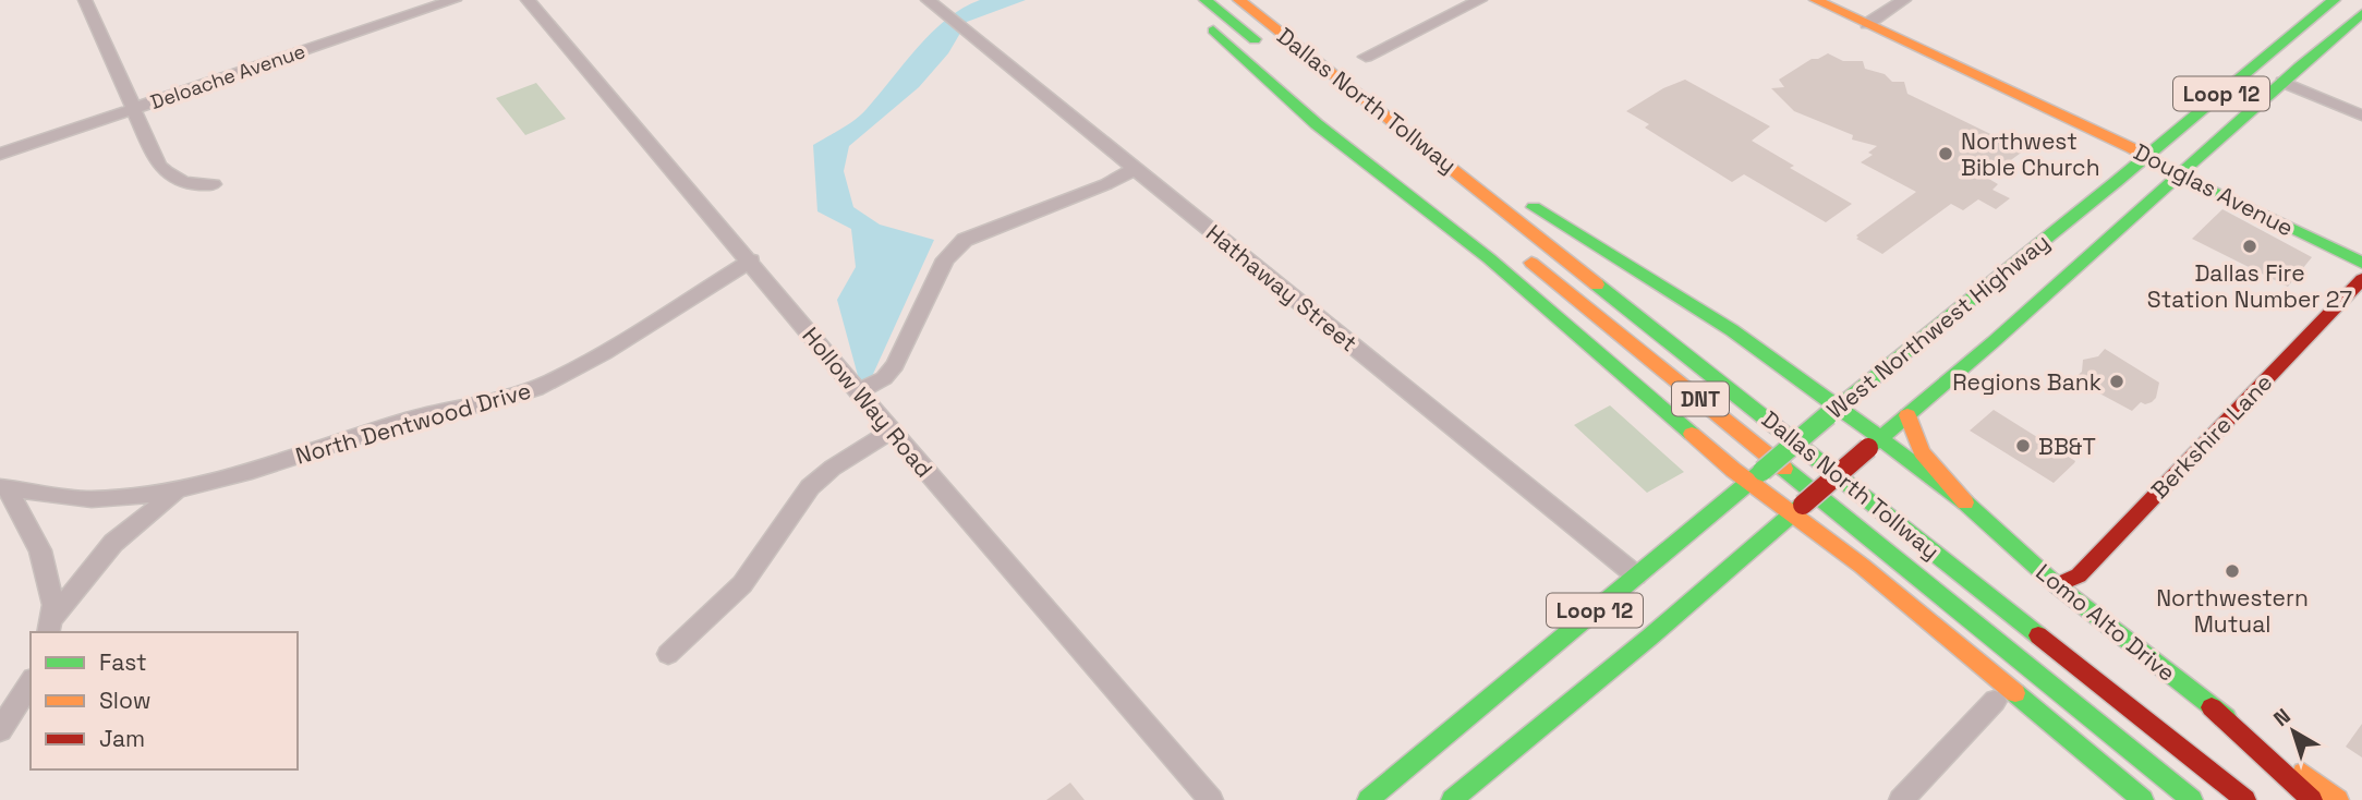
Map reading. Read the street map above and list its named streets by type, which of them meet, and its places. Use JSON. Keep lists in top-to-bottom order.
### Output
{
  "streets": {
    "main road": [
      "Loop 12",
      "Dallas North Tollway",
      "Douglas Avenue",
      "West Northwest Highway",
      "DNT",
      "Berkshire Lane",
      "Lomo Alto Drive"
    ],
    "street": [
      "Deloache Avenue",
      "Hathaway Street",
      "Hollow Way Road",
      "North Dentwood Drive"
    ]
  },
  "crossings": [
    ["Dallas North Tollway", "Lomo Alto Drive"],
    ["Douglas Avenue", "West Northwest Highway"],
    ["Hathaway Street", "West Northwest Highway"],
    ["West Northwest Highway", "Lomo Alto Drive"],
    ["Hollow Way Road", "North Dentwood Drive"],
    ["Berkshire Lane", "Lomo Alto Drive"]
  ],
  "places": [
    "Northwest Bible Church",
    "Dallas Fire Station Number 27",
    "Regions Bank",
    "BB&T",
    "Northwestern Mutual"
  ],
  "legend": ["Fast", "Slow", "Jam"],
  "north": "top left"
}
